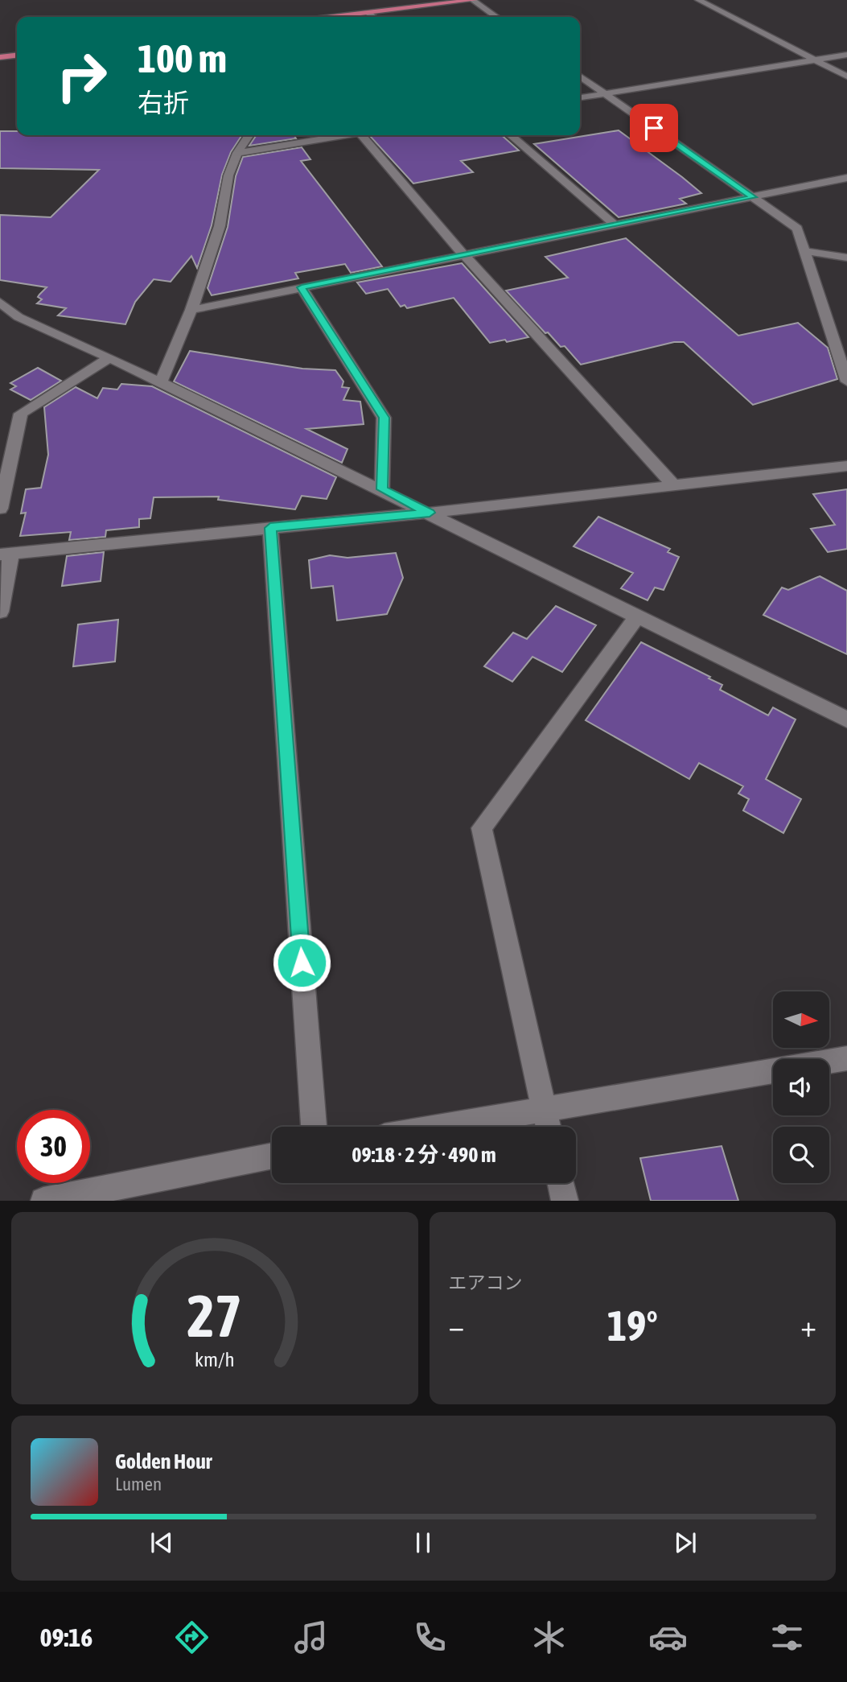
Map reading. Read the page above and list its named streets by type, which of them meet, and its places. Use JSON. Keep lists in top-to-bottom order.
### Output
{
  "north": "right",
  "page": {
    "turn": ["100 m", "右折"],
    "limit": "30",
    "trip": "09:18 · 2 分 · 490 m",
    "tile": "エアコン",
    "heat": ["−", "19°", "+"],
    "song": ["Golden Hour", "Lumen"],
    "tabs": "09:16",
    "gauge": ["27", "km/h"]
  }
}
